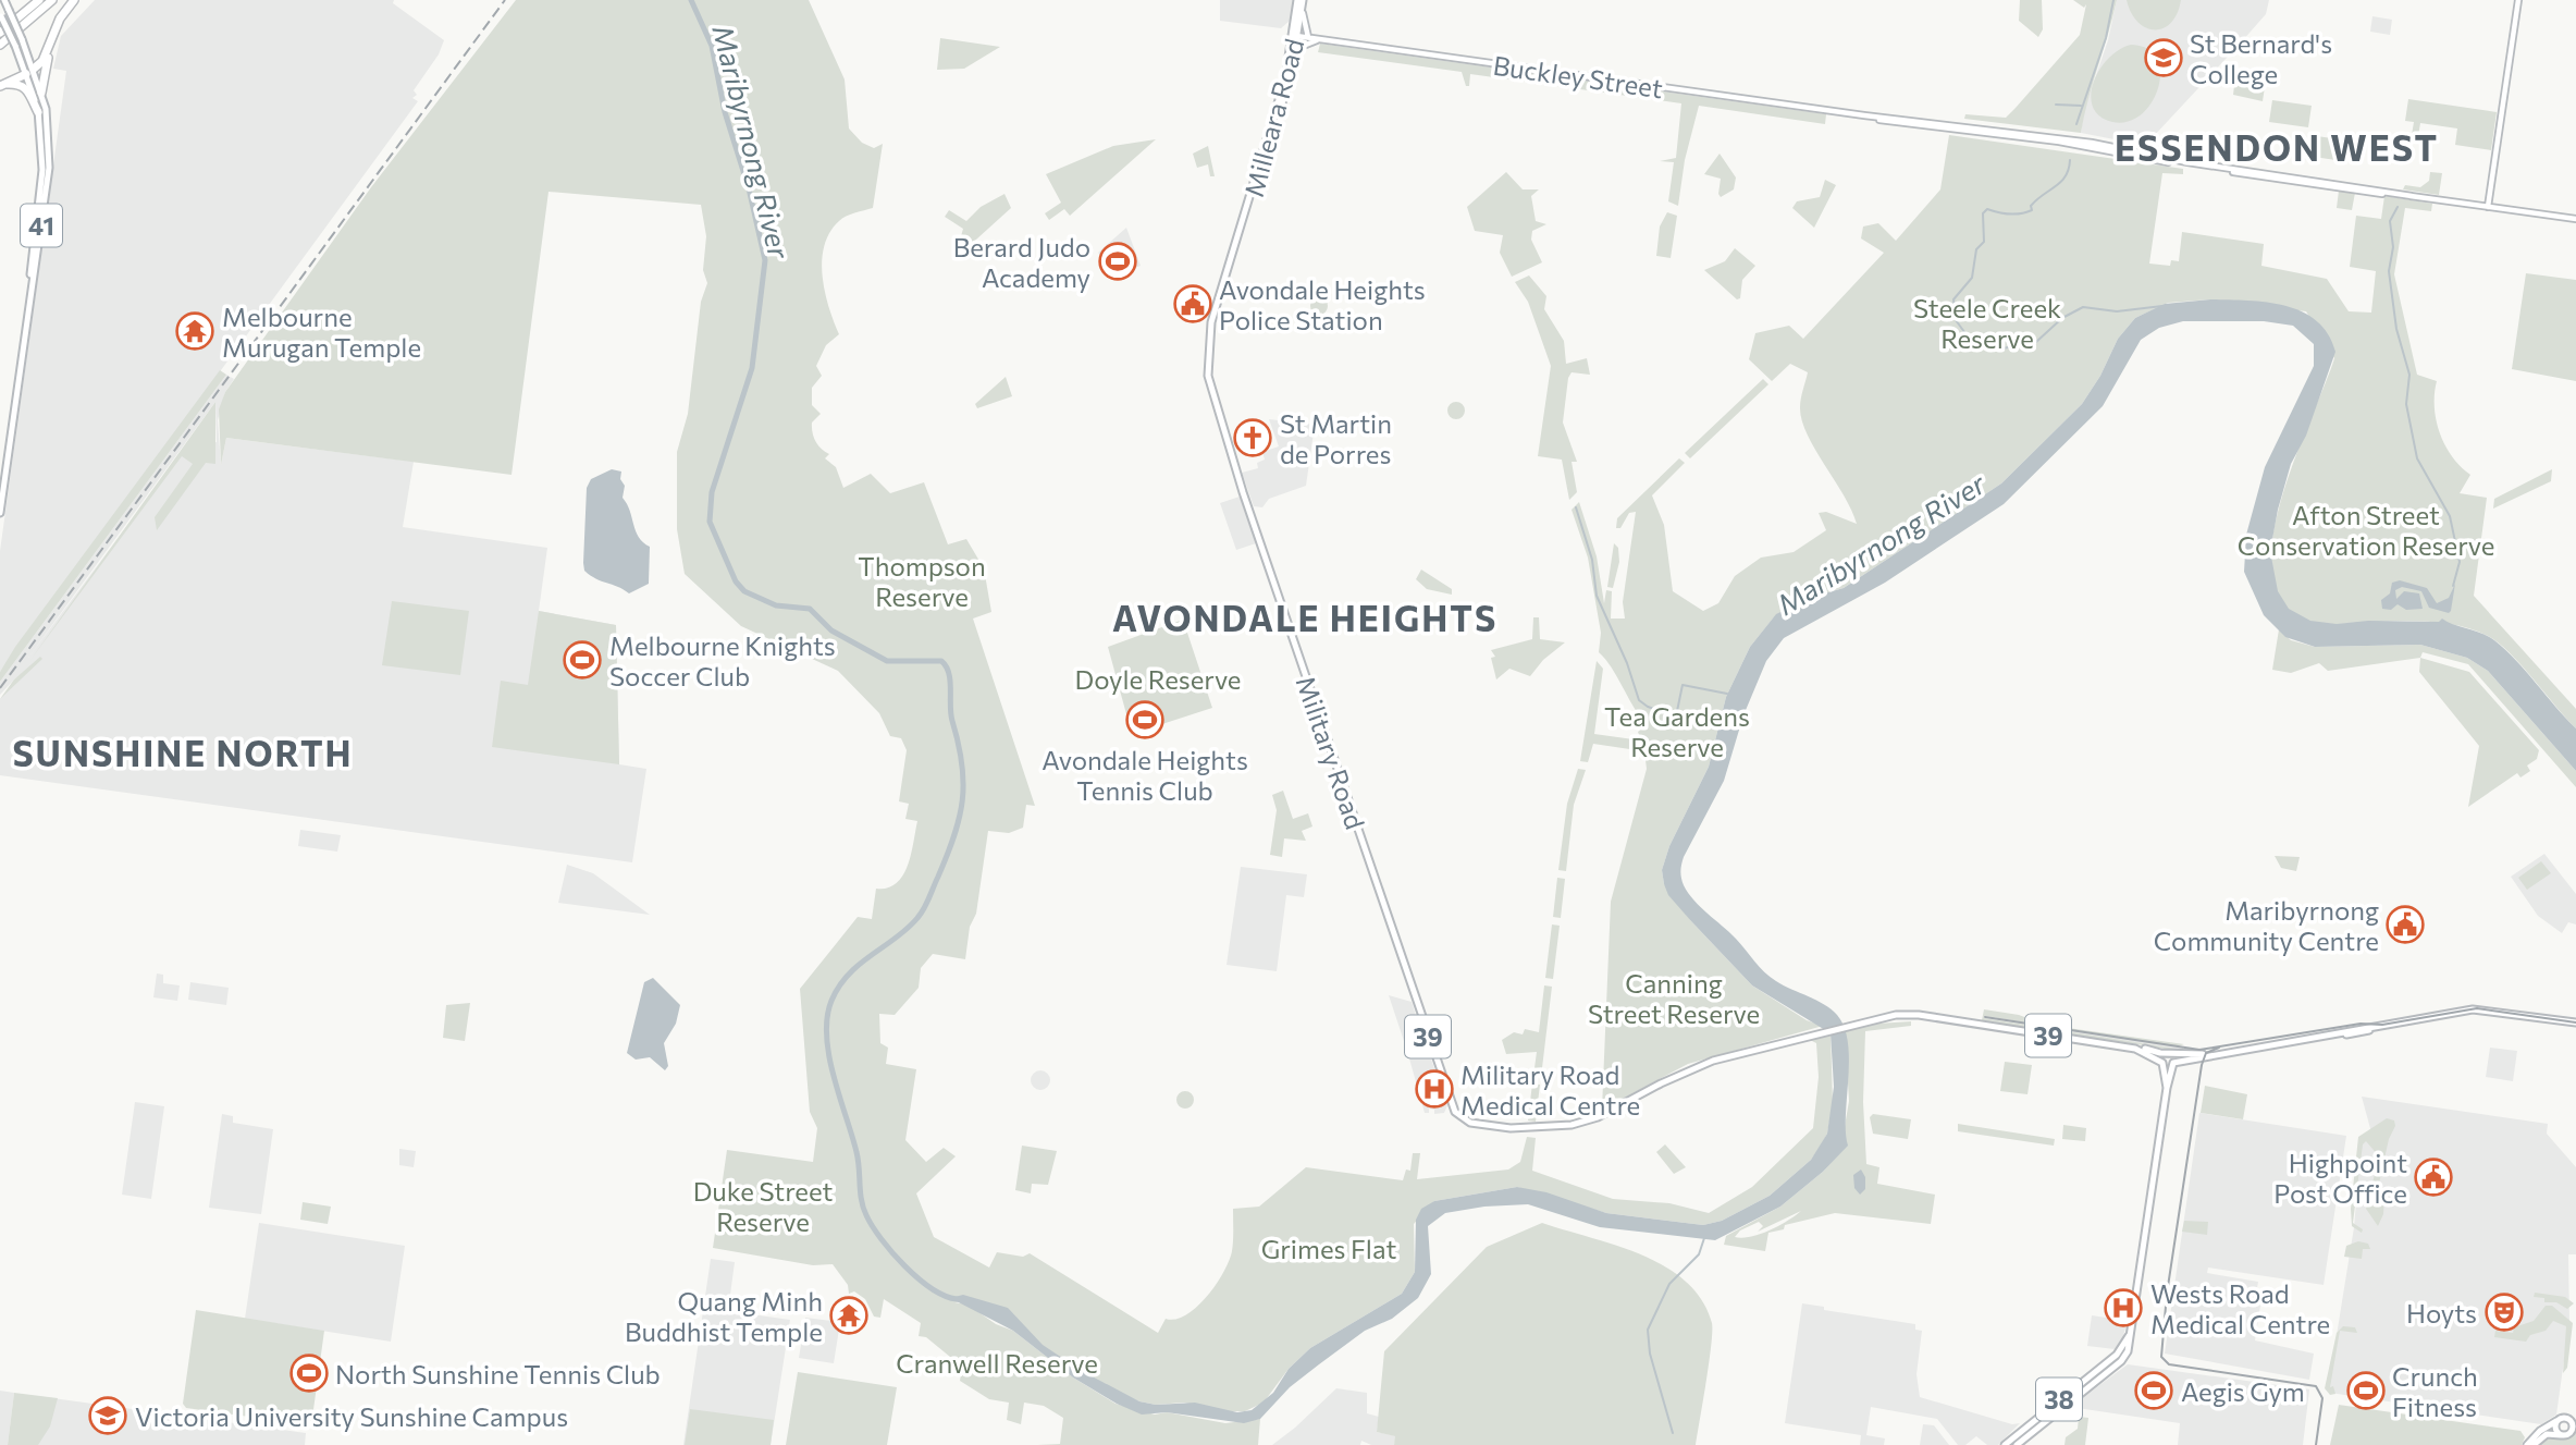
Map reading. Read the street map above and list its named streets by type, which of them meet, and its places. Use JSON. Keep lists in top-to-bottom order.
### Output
{
  "streets": {
    "main road": [
      "Buckley Street",
      "Milleara Road",
      "41",
      "Military Road",
      "39",
      "38"
    ]
  },
  "crossings": [
    ["Buckley Street", "Milleara Road"],
    ["Milleara Road", "Military Road"],
    ["Military Road", "39"],
    ["39", "38"]
  ],
  "districts": ["ESSENDON WEST", "AVONDALE HEIGHTS", "SUNSHINE NORTH"],
  "water": ["Maribyrnong River"],
  "parks": [
    "Steele Creek Reserve",
    "Afton Street Conservation Reserve",
    "Thompson Reserve",
    "Doyle Reserve",
    "Tea Gardens Reserve",
    "Canning Street Reserve",
    "Duke Street Reserve",
    "Grimes Flat",
    "Cranwell Reserve"
  ],
  "places": {
    "school or university": ["St Bernard's College", "Victoria University Sunshine Campus"],
    "sports": [
      "Berard Judo Academy",
      "Melbourne Knights Soccer Club",
      "Avondale Heights Tennis Club",
      "North Sunshine Tennis Club",
      "Aegis Gym",
      "Crunch Fitness"
    ],
    "public building": ["Avondale Heights Police Station", "Maribyrnong Community Centre", "Highpoint Post Office"],
    "temple": ["Melbourne Murugan Temple", "Quang Minh Buddhist Temple"],
    "church": ["St Martin de Porres"],
    "hospital": ["Military Road Medical Centre", "Wests Road Medical Centre"],
    "theatre": ["Hoyts"]
  }
}
